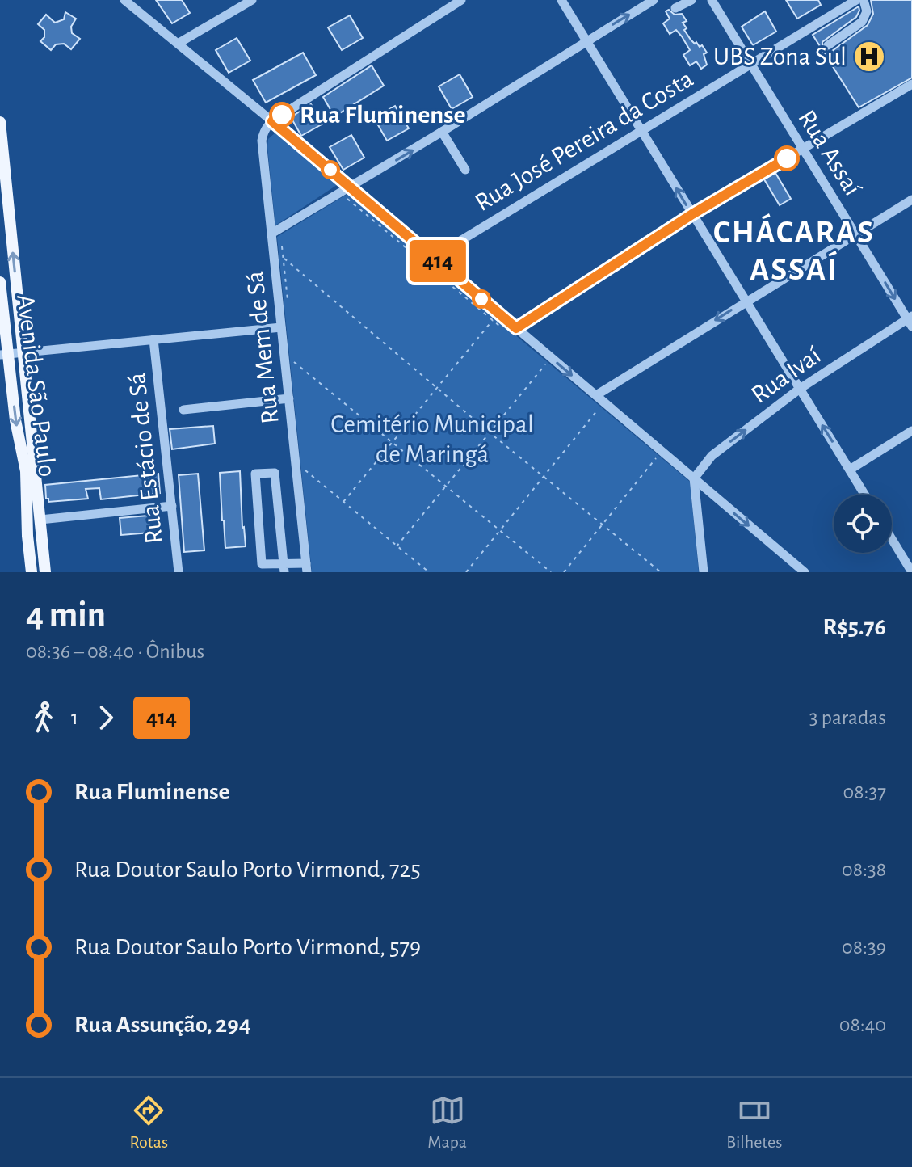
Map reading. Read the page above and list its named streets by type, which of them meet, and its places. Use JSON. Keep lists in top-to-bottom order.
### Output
{
  "streets": {
    "main road": ["Avenida São Paulo"],
    "street": [
      "Rua José Pereira da Costa",
      "Rua Assaí",
      "Rua Mem de Sá",
      "Rua Ivaí",
      "Rua Estácio de Sá"
    ]
  },
  "crossings": [
    ["Rua José Pereira da Costa", "Rua Assaí"],
    ["Rua Assaí", "Rua Ivaí"]
  ],
  "one_way": ["Rua Ivaí"],
  "districts": ["CHÁCARAS ASSAÍ"],
  "parks": ["Cemitério Municipal de Maringá"],
  "places": {
    "hospital": ["UBS Zona Sul"],
    "other": ["Rua Fluminense"]
  },
  "lines": ["bus line 414"],
  "page": {
    "on_map": "414",
    "heading": ["4 min", "08:36 – 08:40 · Ônibus", "R$5.76"],
    "legs": ["1", "414", "3 paradas"],
    "list": [
      {
        "name": "Rua Fluminense",
        "value": "08:37"
      },
      {
        "name": "Rua Doutor Saulo Porto Virmond, 725",
        "value": "08:38"
      },
      {
        "name": "Rua Doutor Saulo Porto Virmond, 579",
        "value": "08:39"
      },
      {
        "name": "Rua Assunção, 294",
        "value": "08:40"
      }
    ],
    "tabs": ["Rotas", "Mapa", "Bilhetes"]
  }
}
